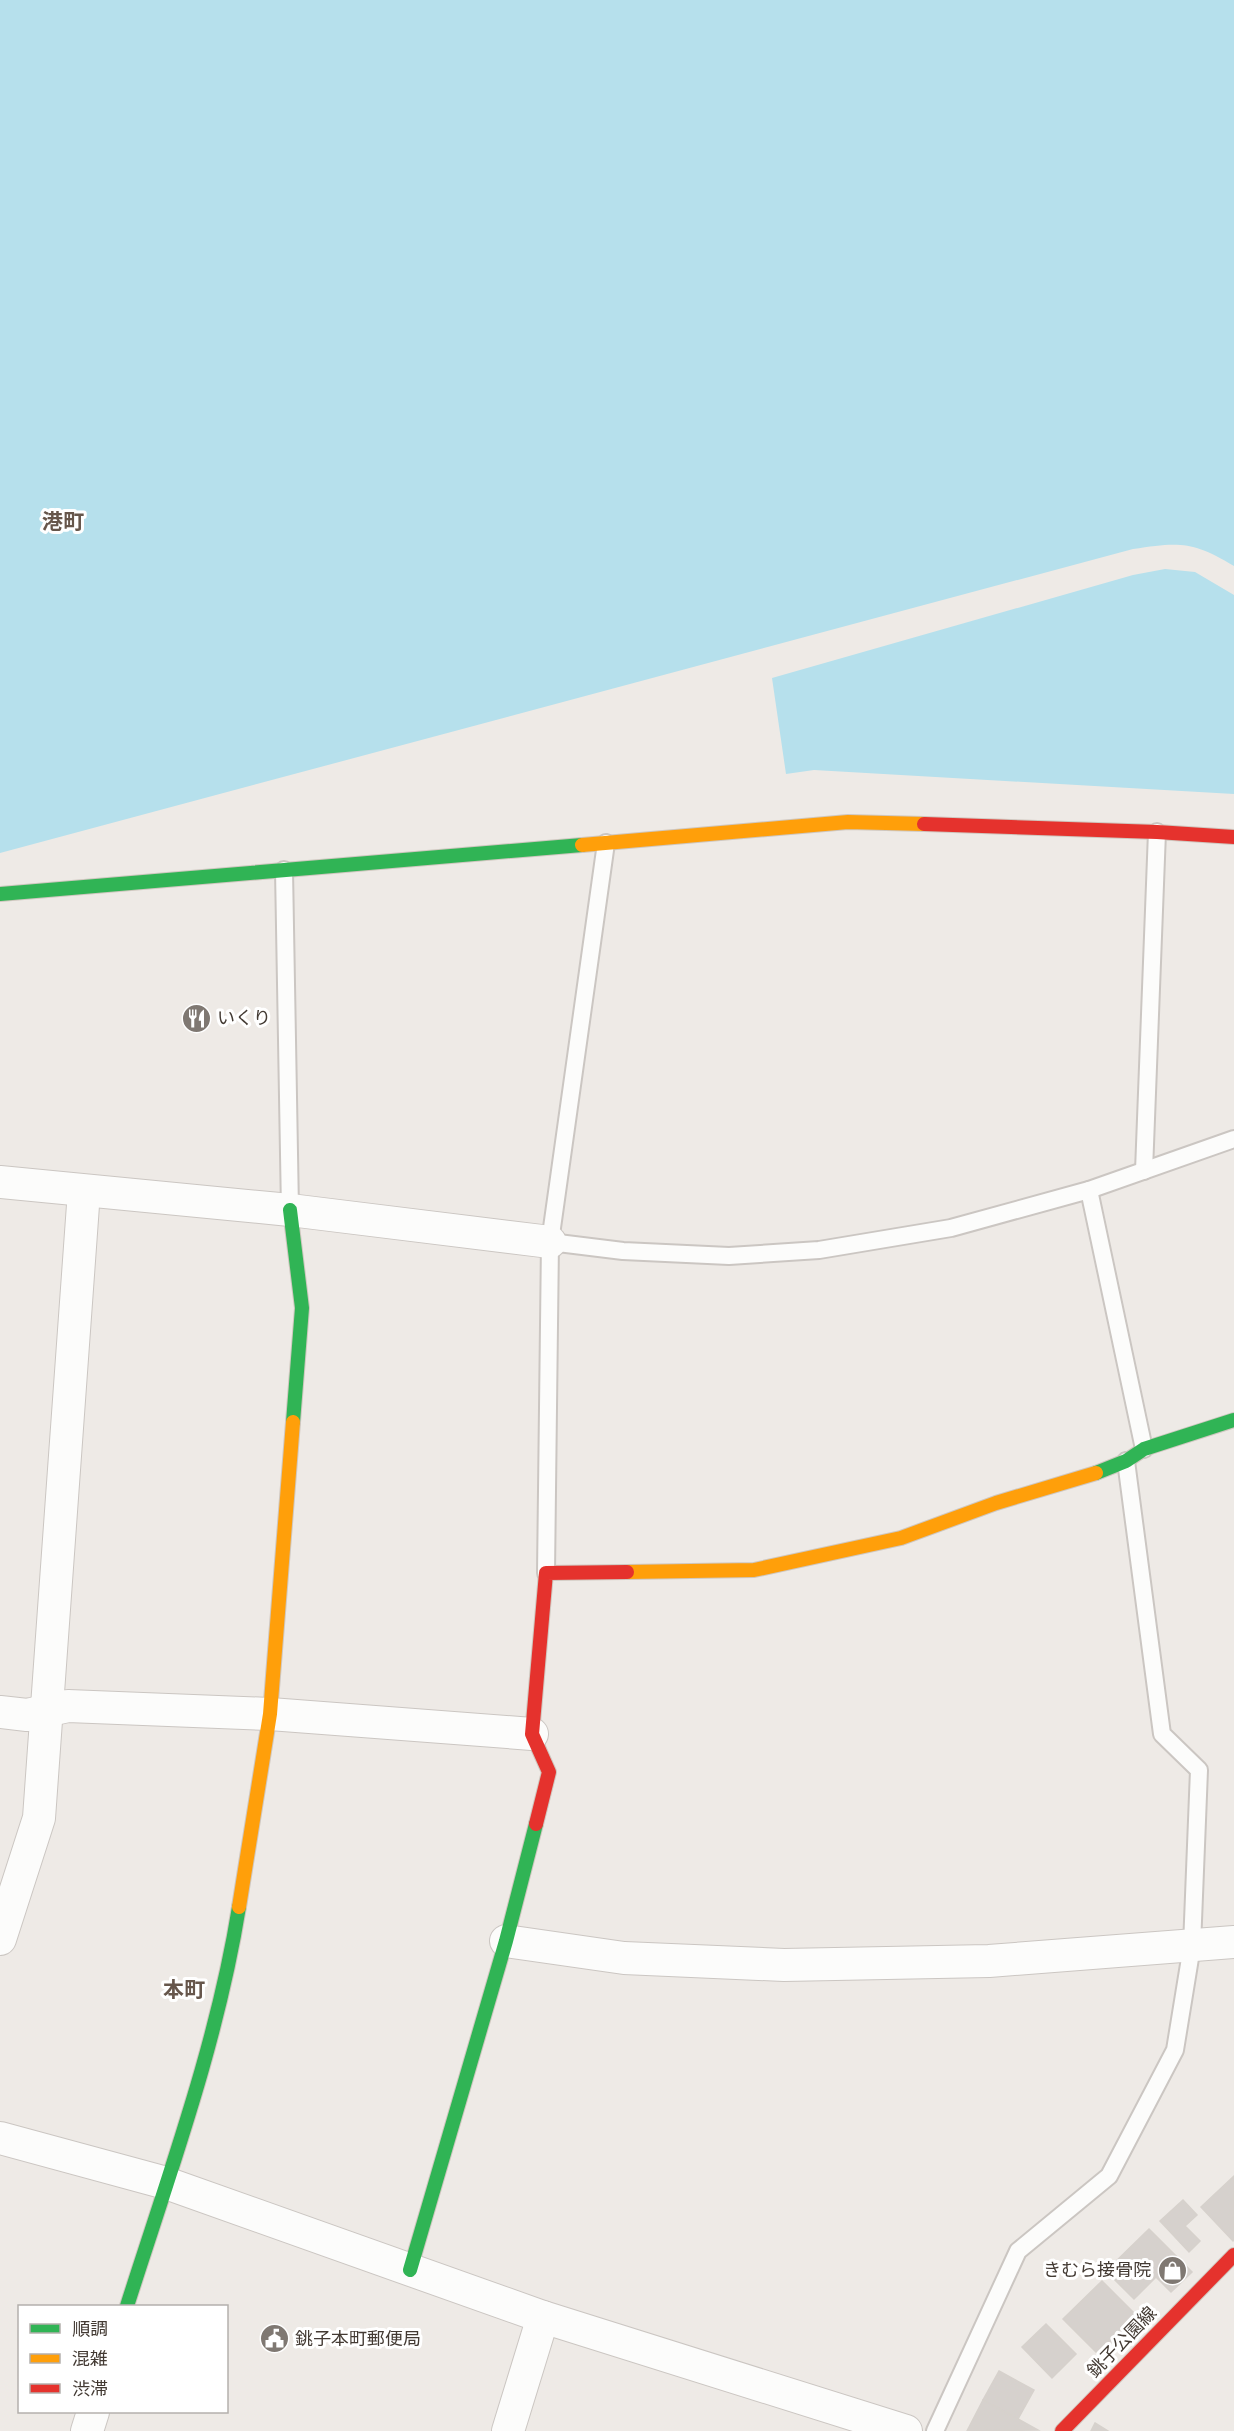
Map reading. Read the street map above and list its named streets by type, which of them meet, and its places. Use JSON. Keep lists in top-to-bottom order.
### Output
{
  "streets": {
    "street": ["銚子公園線"]
  },
  "districts": ["港町", "本町"],
  "places": {
    "restaurant": ["いくり"],
    "shop": ["きむら接骨院"],
    "public building": ["銚子本町郵便局"]
  },
  "legend": ["順調", "混雑", "渋滞"]
}
